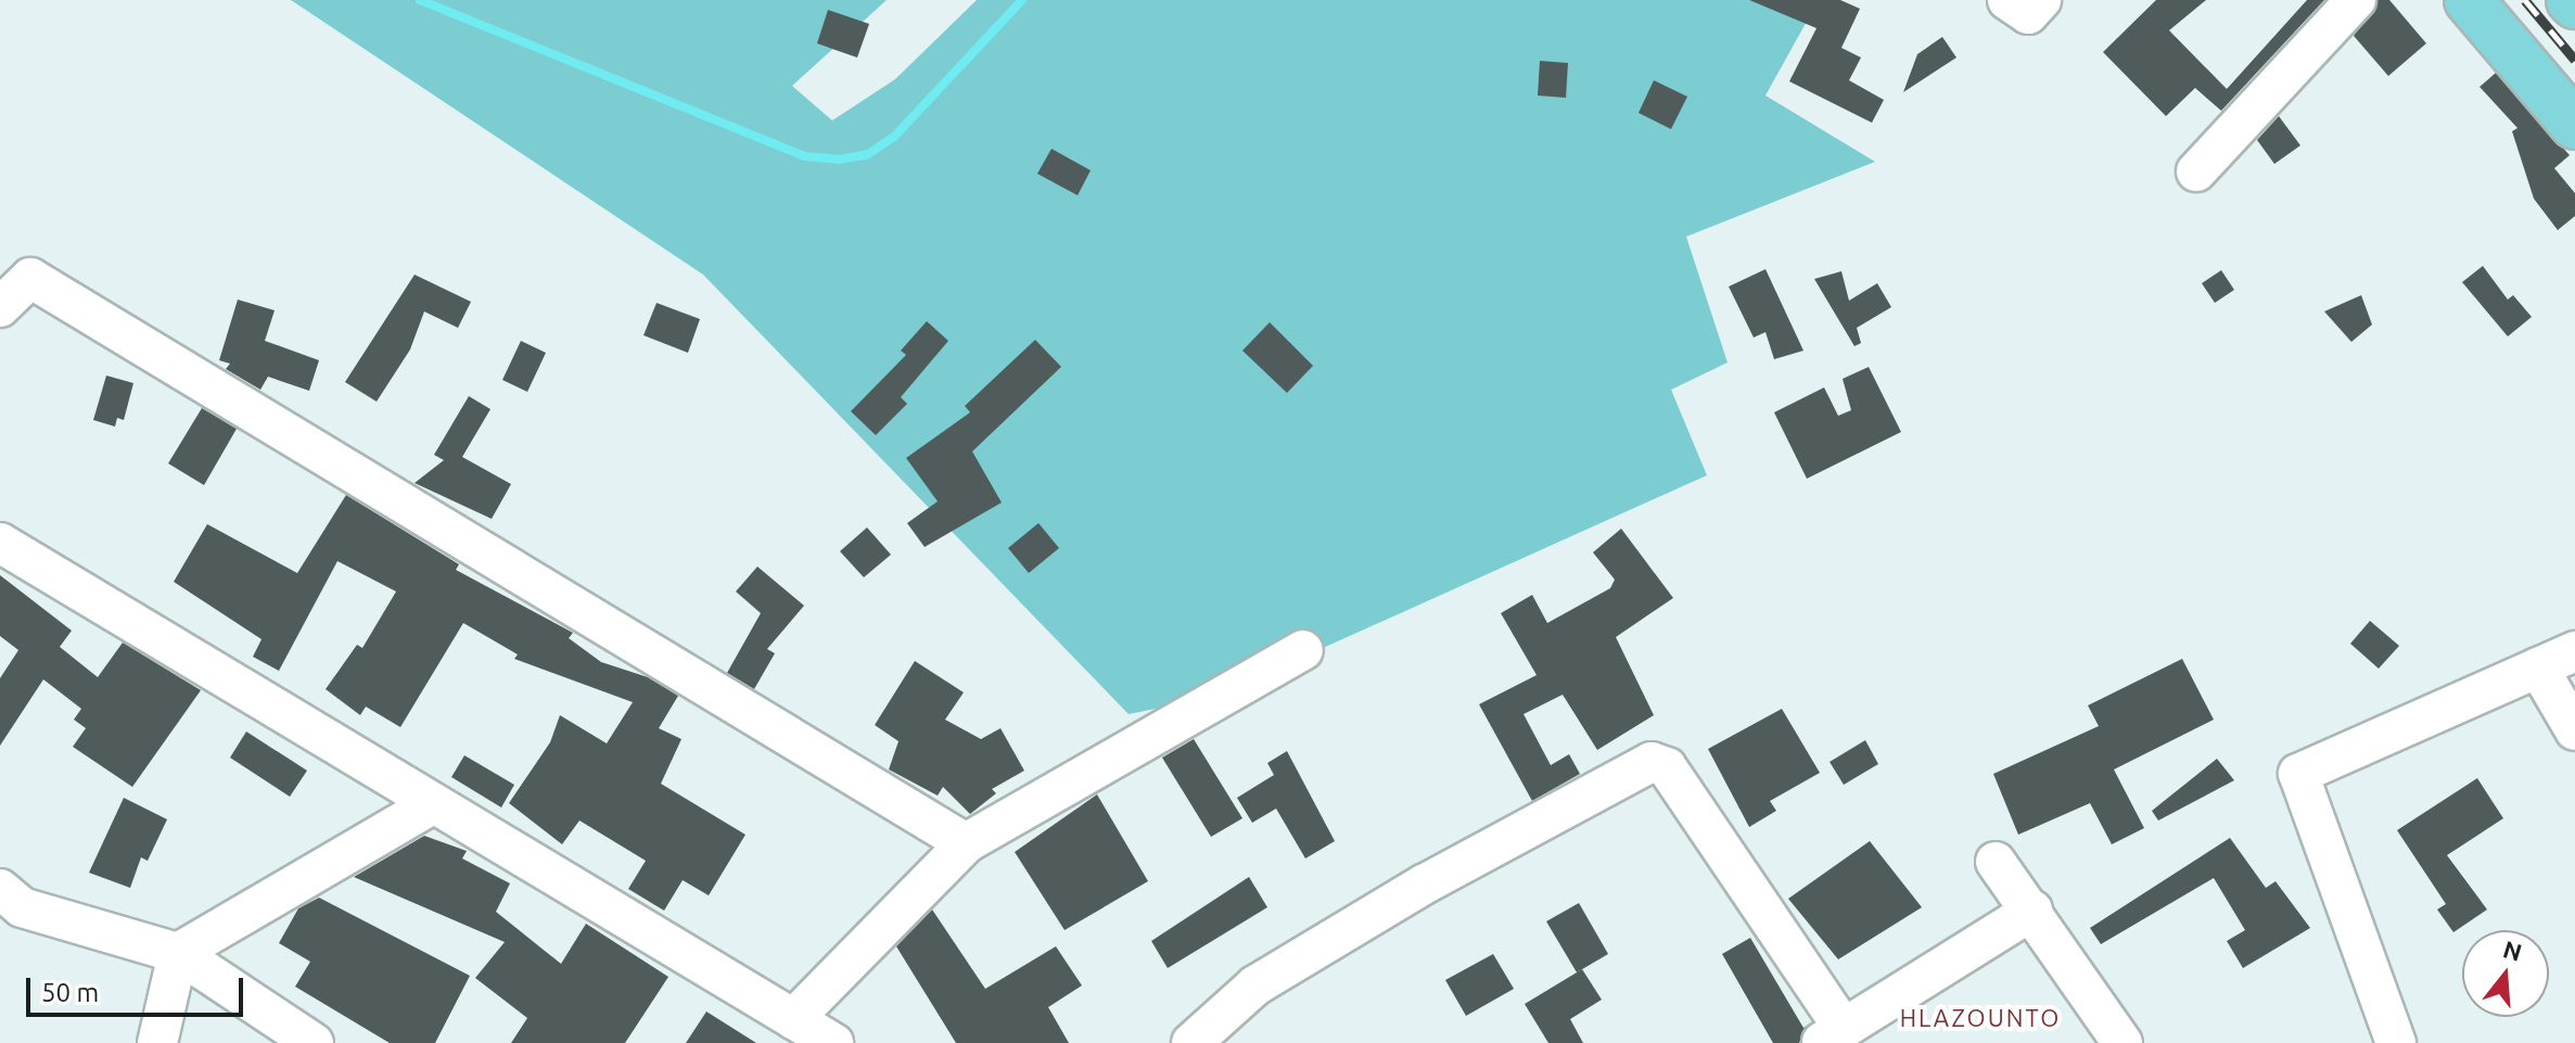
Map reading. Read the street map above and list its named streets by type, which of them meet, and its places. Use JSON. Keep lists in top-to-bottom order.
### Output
{
  "districts": ["HLAZOUNTO"],
  "scale_bar": "50 m",
  "north": "top"
}
